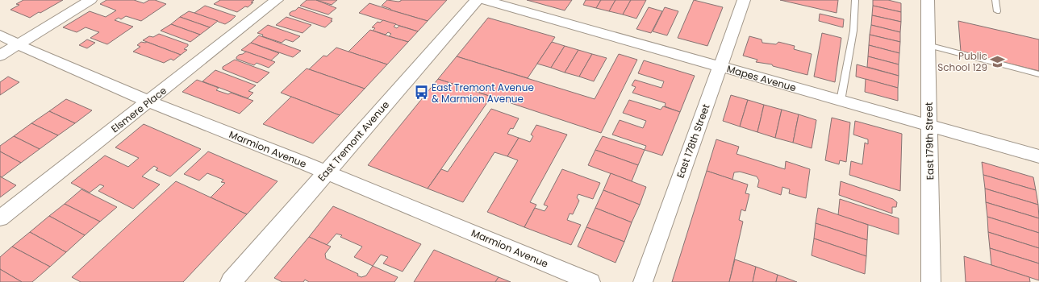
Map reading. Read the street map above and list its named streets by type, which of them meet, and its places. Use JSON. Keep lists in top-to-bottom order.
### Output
{
  "streets": {
    "main road": ["East Tremont Avenue"],
    "street": [
      "Mapes Avenue",
      "Elsmere Place",
      "East 178th Street",
      "East 179th Street",
      "Marmion Avenue"
    ]
  },
  "crossings": [
    ["Mapes Avenue", "East 178th Street"],
    ["Mapes Avenue", "East 179th Street"],
    ["Elsmere Place", "Marmion Avenue"],
    ["East Tremont Avenue", "Marmion Avenue"]
  ],
  "places": {
    "school or university": ["Public School 129"],
    "bus stop": ["East Tremont Avenue & Marmion Avenue"]
  }
}
